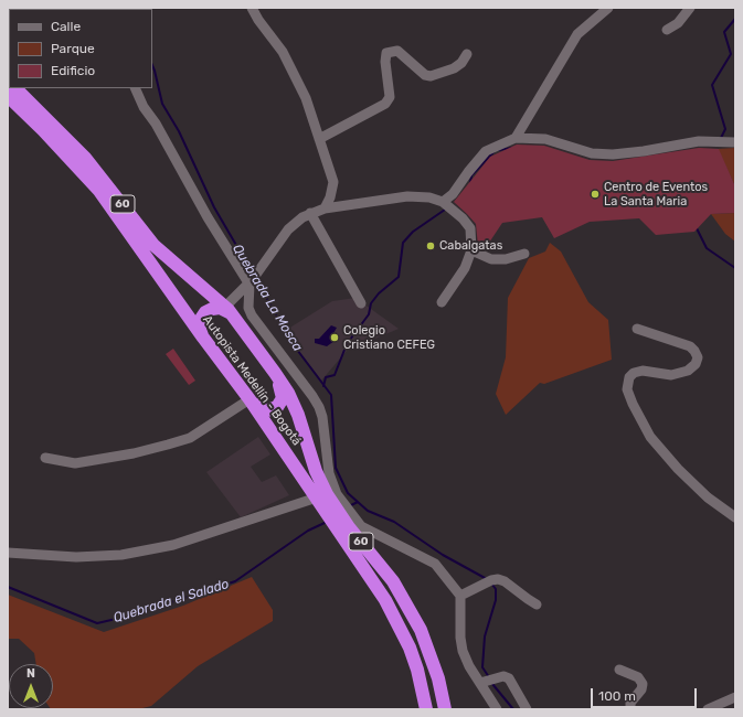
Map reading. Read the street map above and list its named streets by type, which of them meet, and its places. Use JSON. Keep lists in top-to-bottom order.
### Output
{
  "streets": {
    "highway": ["60", "Autopista Medellín - Bogotá"]
  },
  "water": ["Quebrada La Mosca", "Quebrada el Salado"],
  "places": ["Centro de Eventos La Santa Maria", "Cabalgatas", "Colegio Cristiano CEFEG"],
  "legend": ["Calle", "Parque", "Edificio"],
  "scale_bar": "100 m",
  "north": "top"
}
